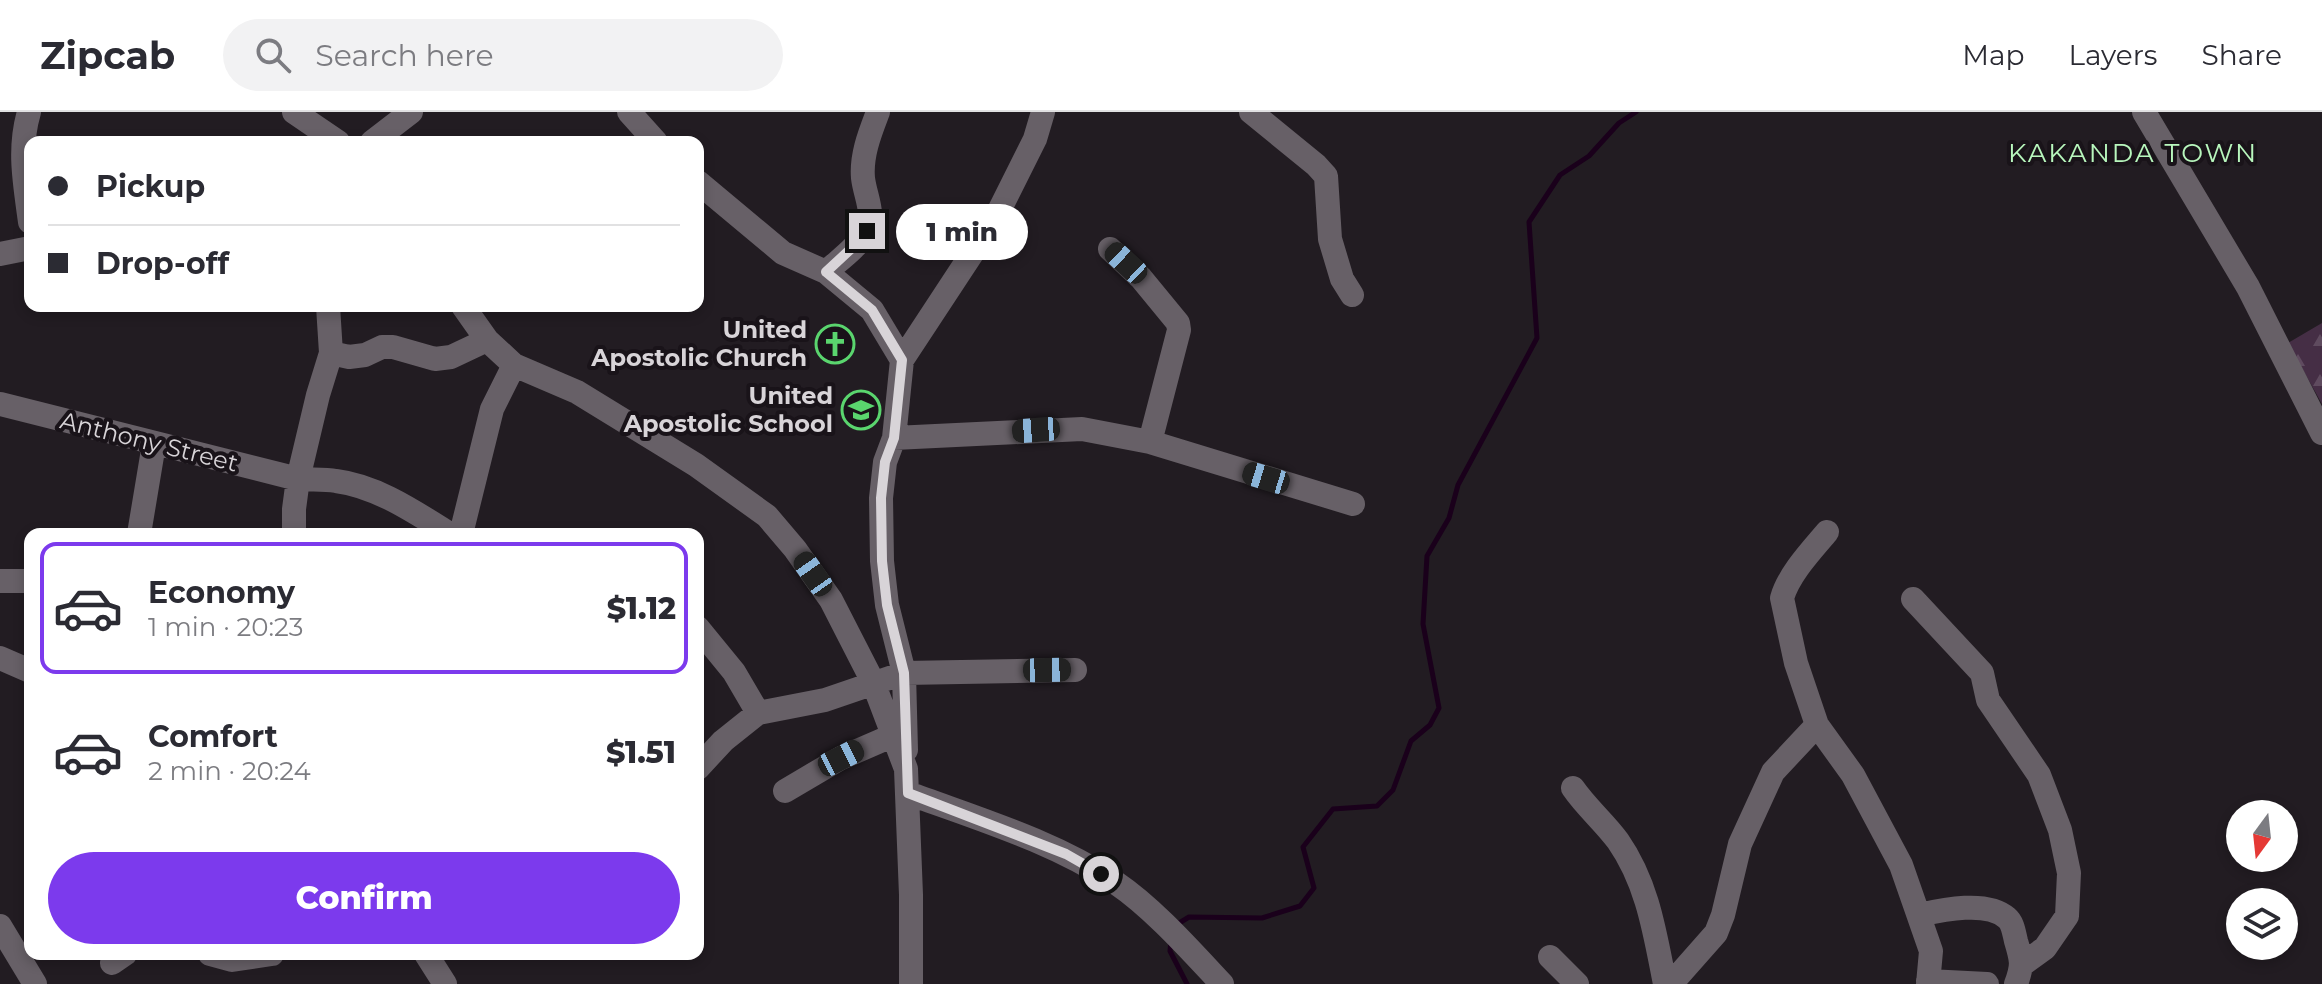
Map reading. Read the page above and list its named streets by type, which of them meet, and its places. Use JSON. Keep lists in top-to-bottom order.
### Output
{
  "streets": {
    "street": ["Anthony Street"]
  },
  "districts": ["KAKANDA TOWN"],
  "places": {
    "church": ["United Apostolic Church"],
    "school or university": ["United Apostolic School"]
  },
  "north": "bottom",
  "page": {
    "header": "Zipcab",
    "search": "Search here",
    "nav": ["Map", "Layers", "Share"],
    "banner": ["Pickup", "Drop-off"],
    "bubble": "1 min",
    "list": [
      {
        "name": "Economy",
        "note": "1 min · 20:23",
        "value": "$1.12"
      },
      {
        "name": "Comfort",
        "note": "2 min · 20:24",
        "value": "$1.51"
      }
    ],
    "buttons": "Confirm"
  }
}
